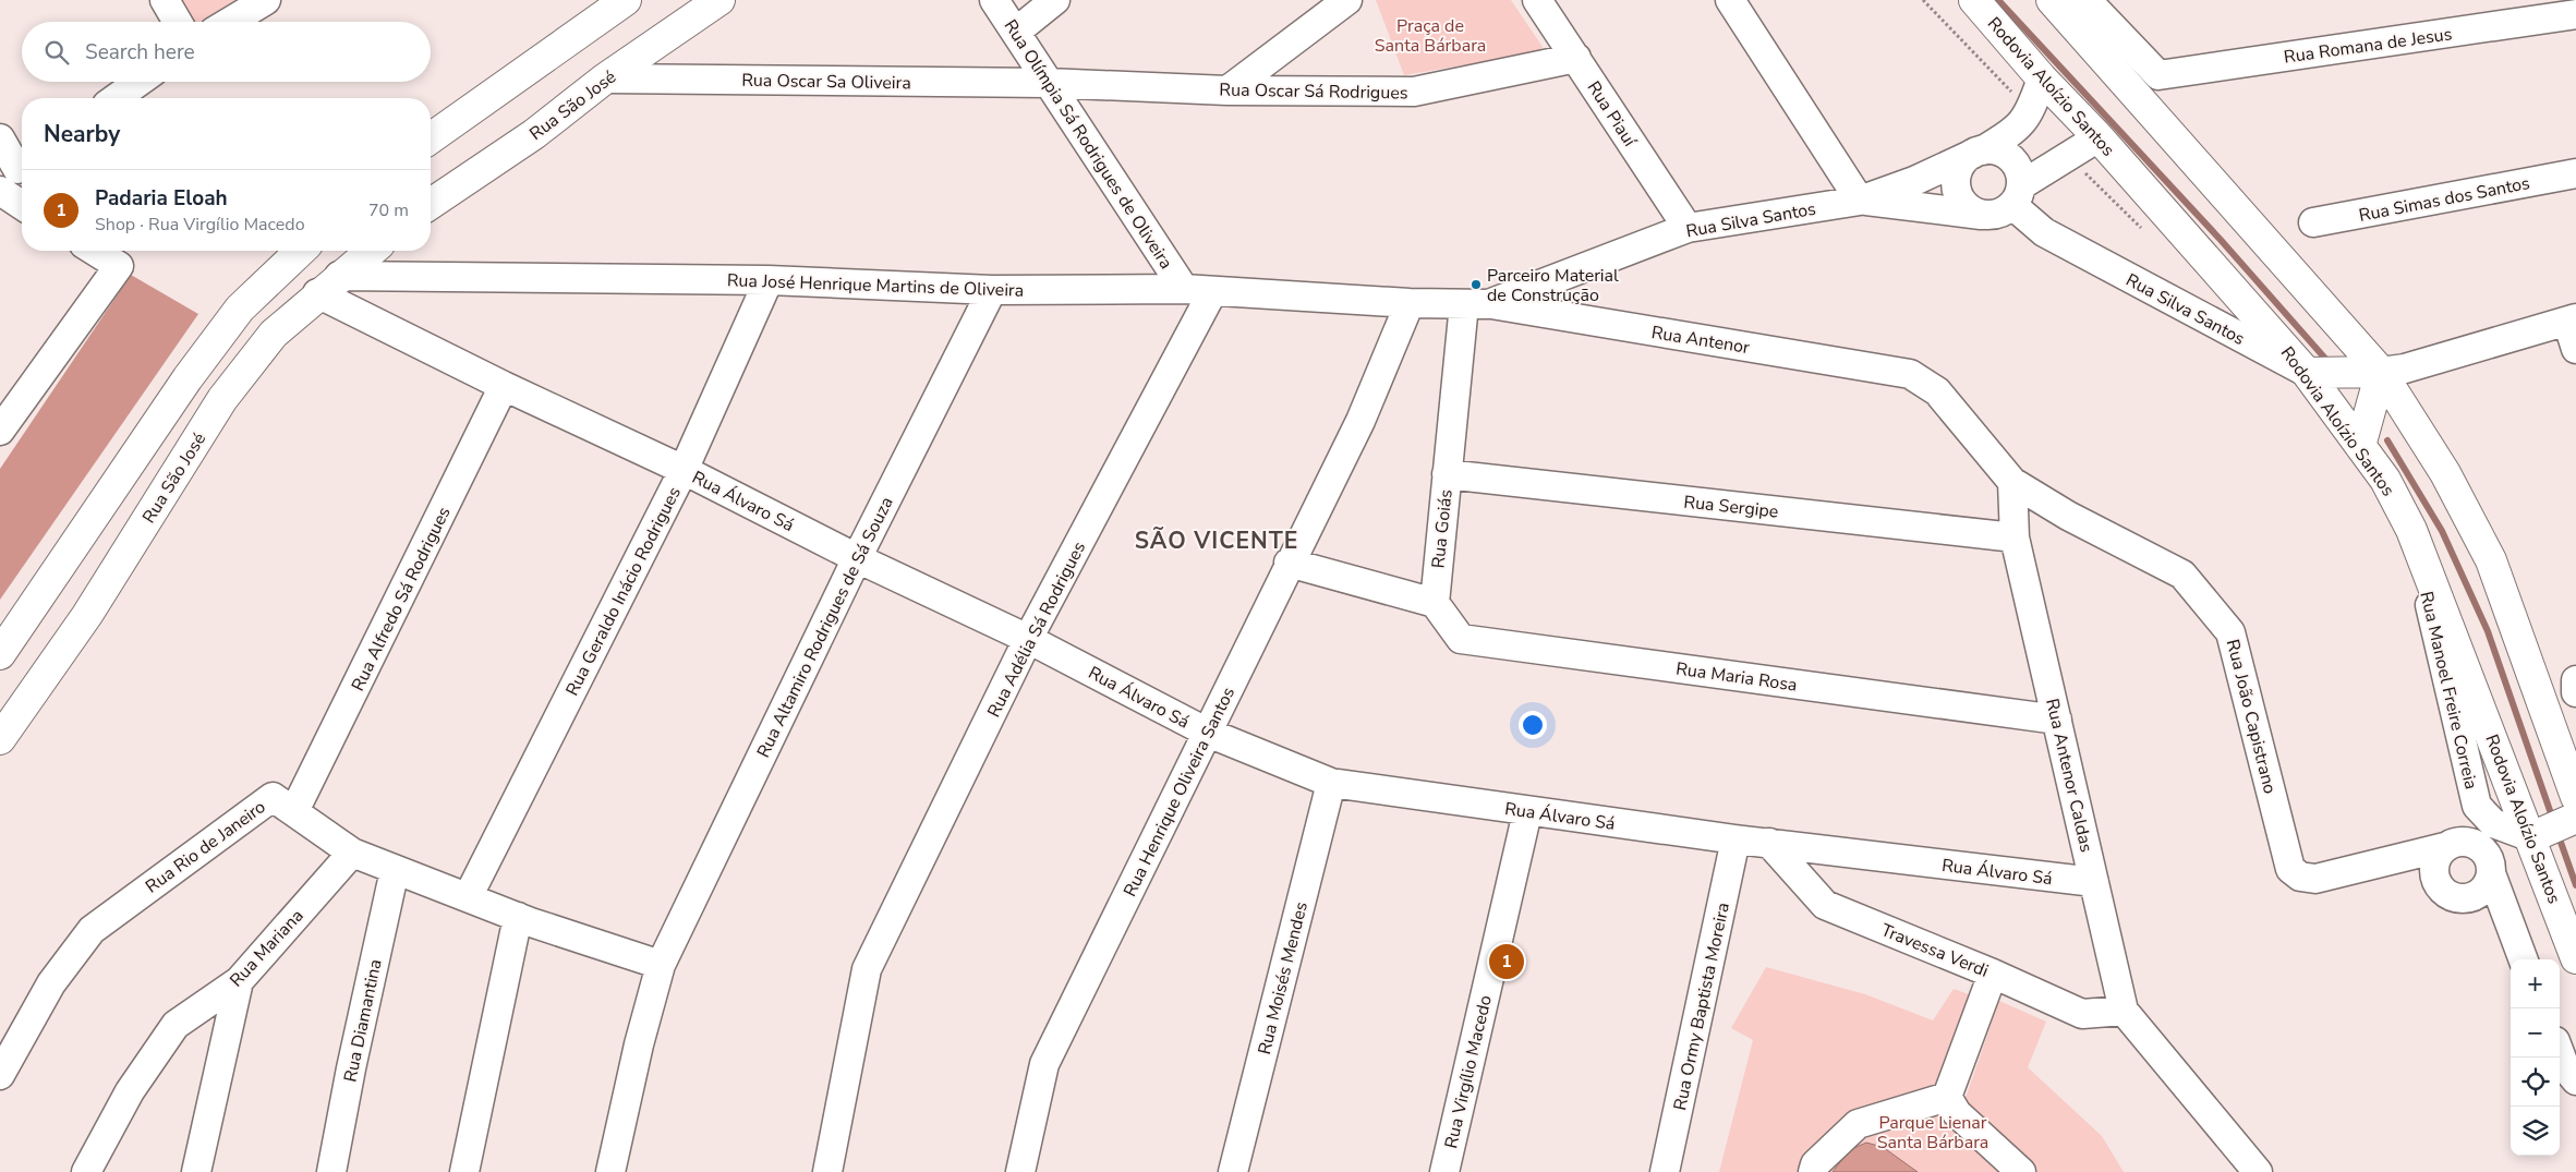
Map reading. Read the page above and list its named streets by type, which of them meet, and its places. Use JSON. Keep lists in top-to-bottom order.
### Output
{
  "streets": {
    "main road": ["Rodovia Aloízio Santos", "Rua São José"],
    "street": [
      "Rua Romana de Jesus",
      "Rua Oscar Sa Oliveira",
      "Rua Oscar Sá Rodrigues",
      "Rua Piauí",
      "Rua Olímpia Sá Rodrigues de Oliveira",
      "Rua Simas dos Santos",
      "Rua Silva Santos",
      "Rua José Henrique Martins de Oliveira",
      "Rua Antenor",
      "Rua Álvaro Sá",
      "Rua Sergipe",
      "Rua Goiás",
      "Rua Geraldo Inácio Rodrigues",
      "Rua Alfredo Sá Rodrigues",
      "Rua Altamiro Rodrigues de Sá Souza",
      "Rua Adélia Sá Rodrigues",
      "Rua Maria Rosa",
      "Rua Manoel Freire Correia",
      "Rua João Capistrano",
      "Rua Antenor Caldas",
      "Rua Henrique Oliveira Santos",
      "Rua Rio de Janeiro",
      "Rua Mariana",
      "Travessa Verdi",
      "Rua Moisés Mendes",
      "Rua Ormy Baptista Moreira",
      "Rua Diamantina",
      "Rua Virgílio Macedo"
    ]
  },
  "crossings": [
    ["Rua Oscar Sa Oliveira", "Rua Oscar Sá Rodrigues"],
    ["Rua Oscar Sa Oliveira", "Rua São José"],
    ["Rua Oscar Sa Oliveira", "Rua Olímpia Sá Rodrigues de Oliveira"],
    ["Rodovia Aloízio Santos", "Rua Silva Santos"],
    ["Rodovia Aloízio Santos", "Rua Manoel Freire Correia"],
    ["Rua Oscar Sá Rodrigues", "Rua Piauí"],
    ["Rua Oscar Sá Rodrigues", "Rua Olímpia Sá Rodrigues de Oliveira"],
    ["Rua São José", "Rua José Henrique Martins de Oliveira"],
    ["Rua São José", "Rua Álvaro Sá"],
    ["Rua Piauí", "Rua Silva Santos"],
    ["Rua Olímpia Sá Rodrigues de Oliveira", "Rua José Henrique Martins de Oliveira"],
    ["Rua Silva Santos", "Rua Antenor"],
    ["Rua Silva Santos", "Rua Goiás"],
    ["Rua José Henrique Martins de Oliveira", "Rua Álvaro Sá"],
    ["Rua José Henrique Martins de Oliveira", "Rua Geraldo Inácio Rodrigues"],
    ["Rua José Henrique Martins de Oliveira", "Rua Altamiro Rodrigues de Sá Souza"],
    ["Rua José Henrique Martins de Oliveira", "Rua Adélia Sá Rodrigues"],
    ["Rua José Henrique Martins de Oliveira", "Rua Henrique Oliveira Santos"],
    ["Rua Antenor", "Rua Goiás"],
    ["Rua Antenor", "Rua João Capistrano"],
    ["Rua Antenor", "Rua Antenor Caldas"],
    ["Rua Álvaro Sá", "Rua Geraldo Inácio Rodrigues"],
    ["Rua Álvaro Sá", "Rua Alfredo Sá Rodrigues"],
    ["Rua Álvaro Sá", "Rua Altamiro Rodrigues de Sá Souza"],
    ["Rua Álvaro Sá", "Rua Adélia Sá Rodrigues"],
    ["Rua Álvaro Sá", "Rua Antenor Caldas"],
    ["Rua Álvaro Sá", "Rua Henrique Oliveira Santos"],
    ["Rua Álvaro Sá", "Travessa Verdi"],
    ["Rua Álvaro Sá", "Rua Moisés Mendes"],
    ["Rua Álvaro Sá", "Rua Ormy Baptista Moreira"],
    ["Rua Álvaro Sá", "Rua Virgílio Macedo"],
    ["Rua Sergipe", "Rua Goiás"],
    ["Rua Sergipe", "Rua Antenor Caldas"],
    ["Rua Goiás", "Rua Maria Rosa"],
    ["Rua Geraldo Inácio Rodrigues", "Rua Rio de Janeiro"],
    ["Rua Alfredo Sá Rodrigues", "Rua Rio de Janeiro"],
    ["Rua Altamiro Rodrigues de Sá Souza", "Rua Rio de Janeiro"],
    ["Rua Maria Rosa", "Rua Antenor Caldas"],
    ["Rua Manoel Freire Correia", "Rua João Capistrano"],
    ["Rua João Capistrano", "Rua Antenor Caldas"],
    ["Rua Antenor Caldas", "Travessa Verdi"],
    ["Rua Rio de Janeiro", "Rua Mariana"],
    ["Rua Rio de Janeiro", "Rua Diamantina"]
  ],
  "districts": ["SÃO VICENTE"],
  "parks": ["Praça de Santa Bárbara", "Parque Lienar Santa Bárbara"],
  "places": ["Parceiro Material de Construção"],
  "page": {
    "search": "Search here",
    "heading": "Nearby",
    "list": [
      {
        "mark": "1",
        "name": "Padaria Eloah",
        "note": "Shop · Rua Virgílio Macedo",
        "value": "70 m"
      }
    ],
    "pins": "1",
    "map_buttons": ["+", "−"]
  }
}
